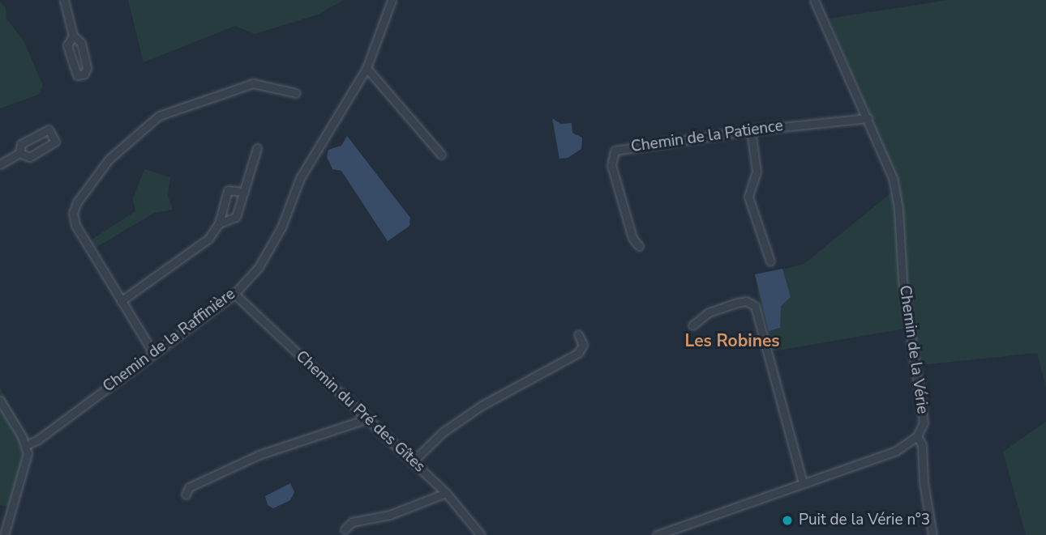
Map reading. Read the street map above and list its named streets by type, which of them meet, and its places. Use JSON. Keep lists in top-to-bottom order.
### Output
{
  "streets": {
    "street": [
      "Chemin de la Patience",
      "Chemin de la Raffinière",
      "Chemin de la Vérie",
      "Chemin du Pré des Gîtes"
    ]
  },
  "crossings": [
    ["Chemin de la Patience", "Chemin de la Vérie"],
    ["Chemin de la Raffinière", "Chemin du Pré des Gîtes"]
  ],
  "districts": ["Les Robines"],
  "places": ["Puit de la Vérie n°3"]
}
